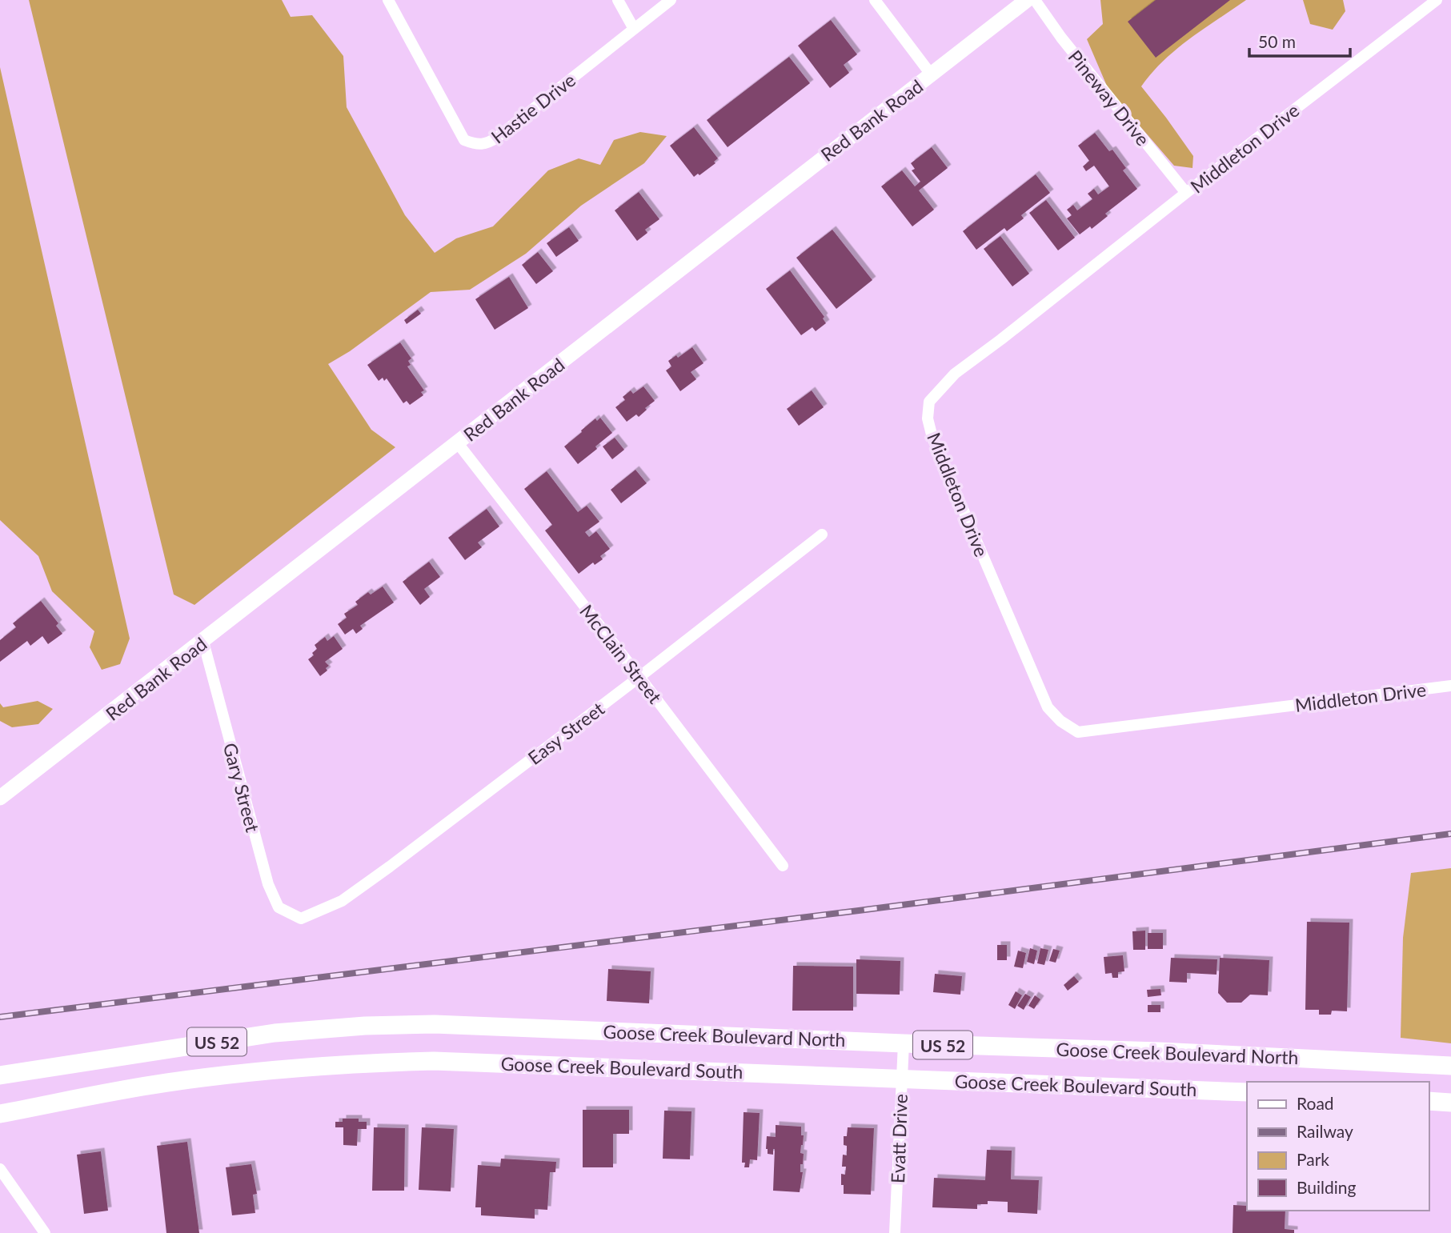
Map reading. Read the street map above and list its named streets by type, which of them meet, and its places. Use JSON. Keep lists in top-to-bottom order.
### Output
{
  "streets": {
    "highway": ["Goose Creek Boulevard North", "US 52", "Goose Creek Boulevard South"],
    "main road": ["Red Bank Road"],
    "street": [
      "Pineway Drive",
      "Hastie Drive",
      "Middleton Drive",
      "McClain Street",
      "Easy Street",
      "Gary Street",
      "Evatt Drive"
    ]
  },
  "crossings": [
    ["Pineway Drive", "Middleton Drive"],
    ["Red Bank Road", "McClain Street"],
    ["Red Bank Road", "Gary Street"],
    ["McClain Street", "Easy Street"],
    ["Easy Street", "Gary Street"],
    ["Goose Creek Boulevard North", "Evatt Drive"],
    ["Goose Creek Boulevard South", "Evatt Drive"]
  ],
  "legend": [
    "Road",
    "Railway",
    "Park",
    "Building"
  ],
  "scale_bar": "50 m"
}
